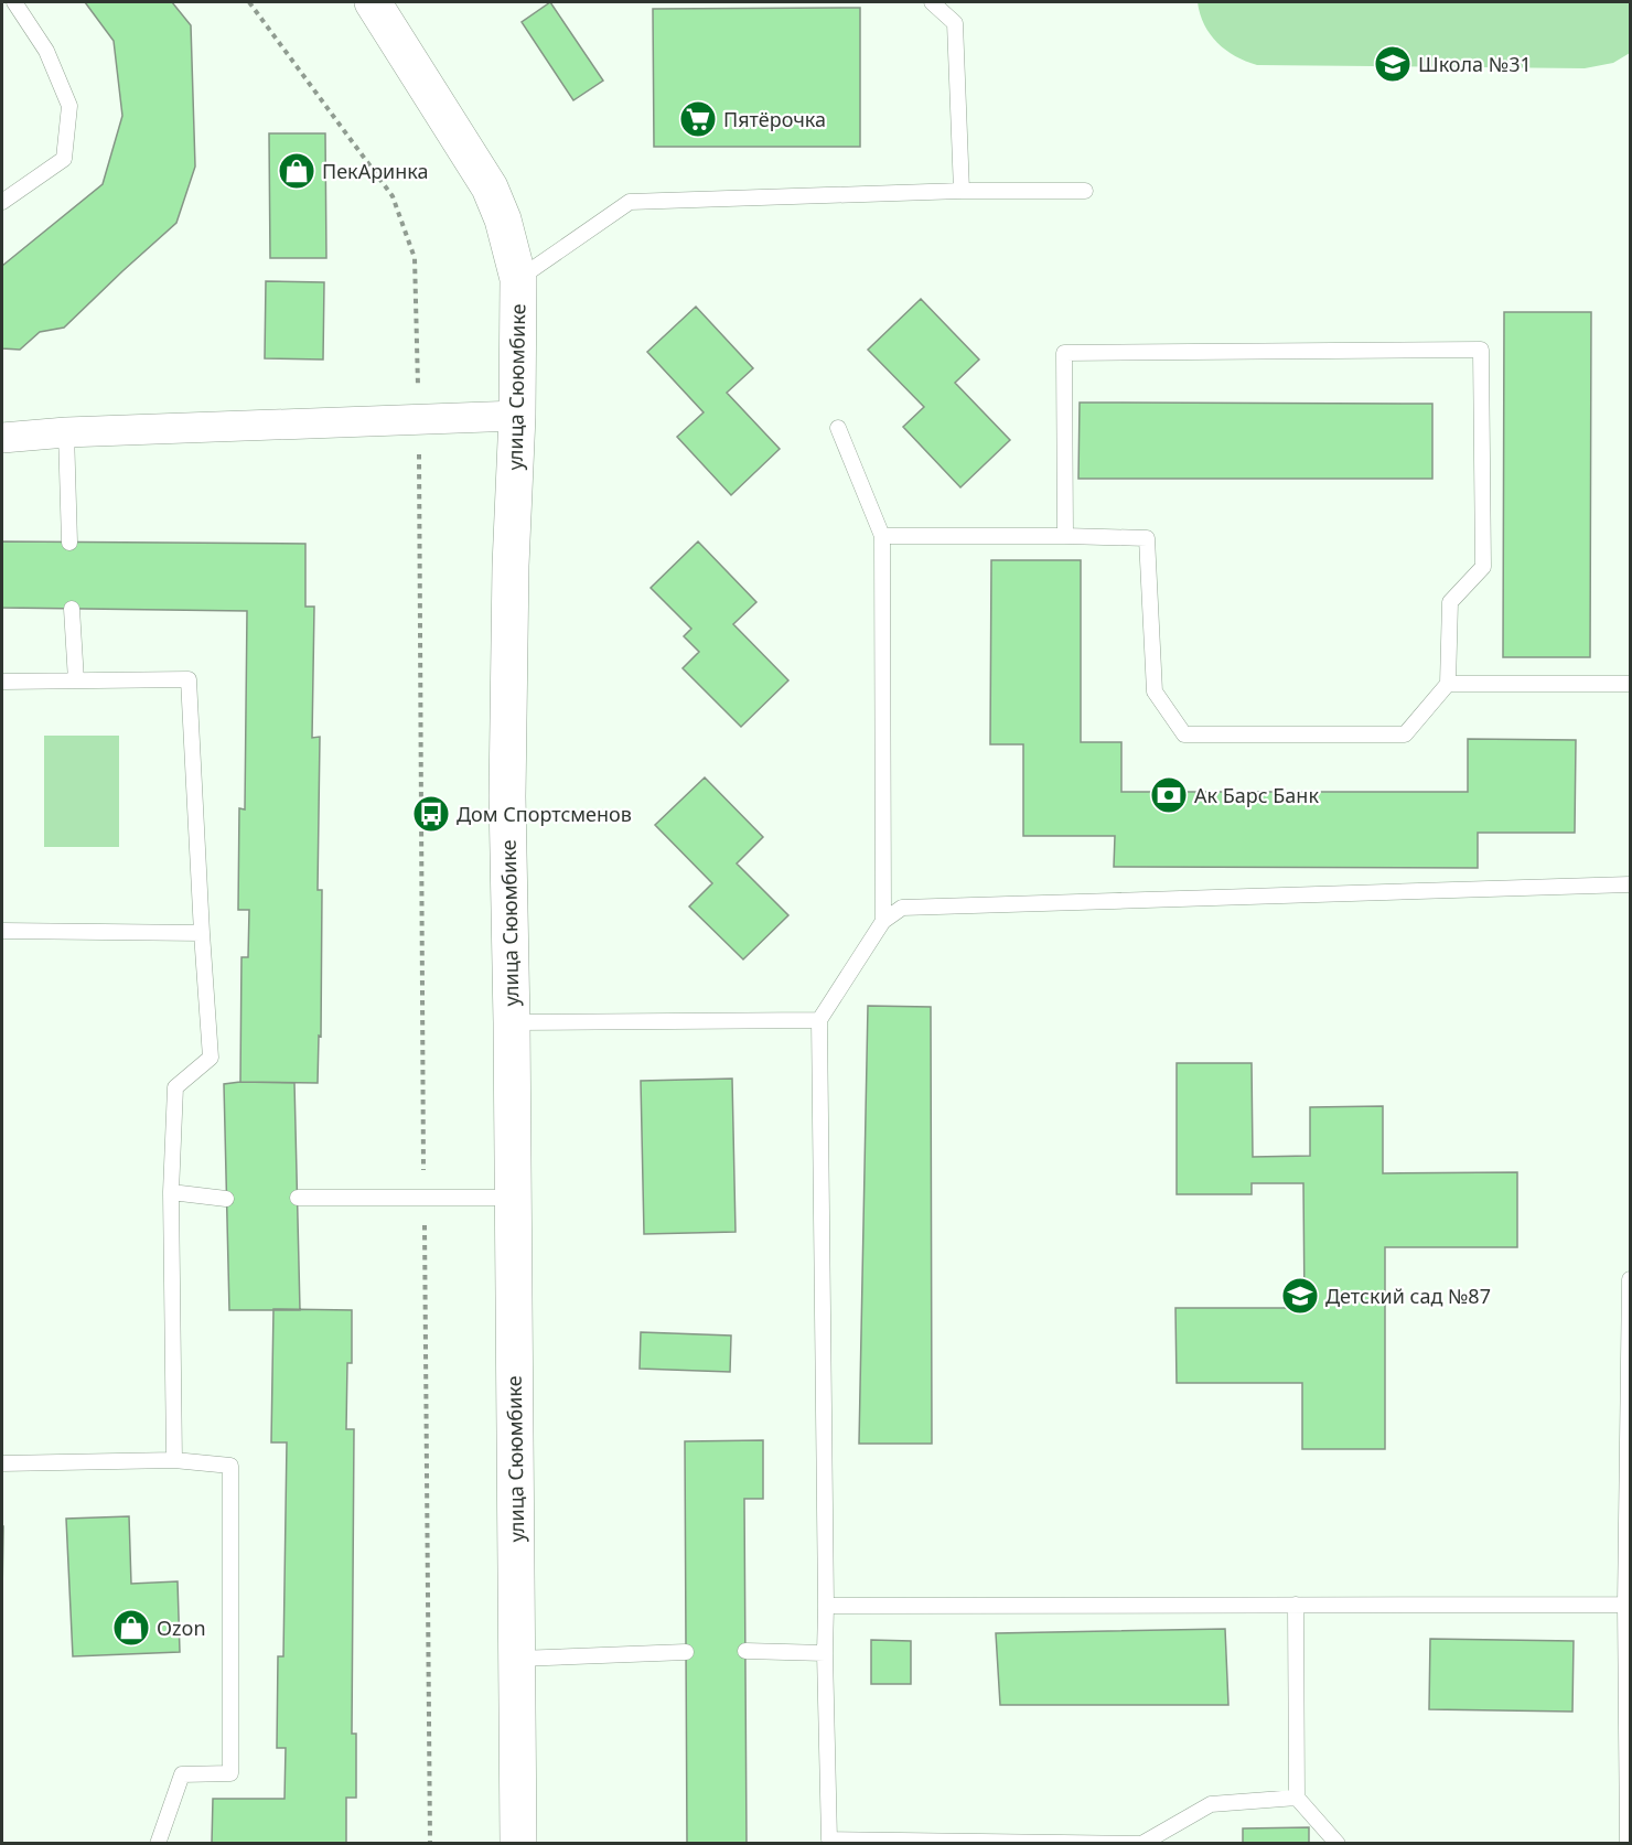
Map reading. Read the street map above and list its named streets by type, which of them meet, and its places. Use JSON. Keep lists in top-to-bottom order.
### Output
{
  "streets": {
    "street": ["улица Сююмбике"]
  },
  "places": {
    "school or university": ["Школа №31", "Детский сад №87"],
    "supermarket": ["Пятёрочка"],
    "shop": ["ПекАринка", "Ozon"],
    "bank": ["Ак Барс Банк"],
    "bus stop": ["Дом Спортсменов"]
  }
}
